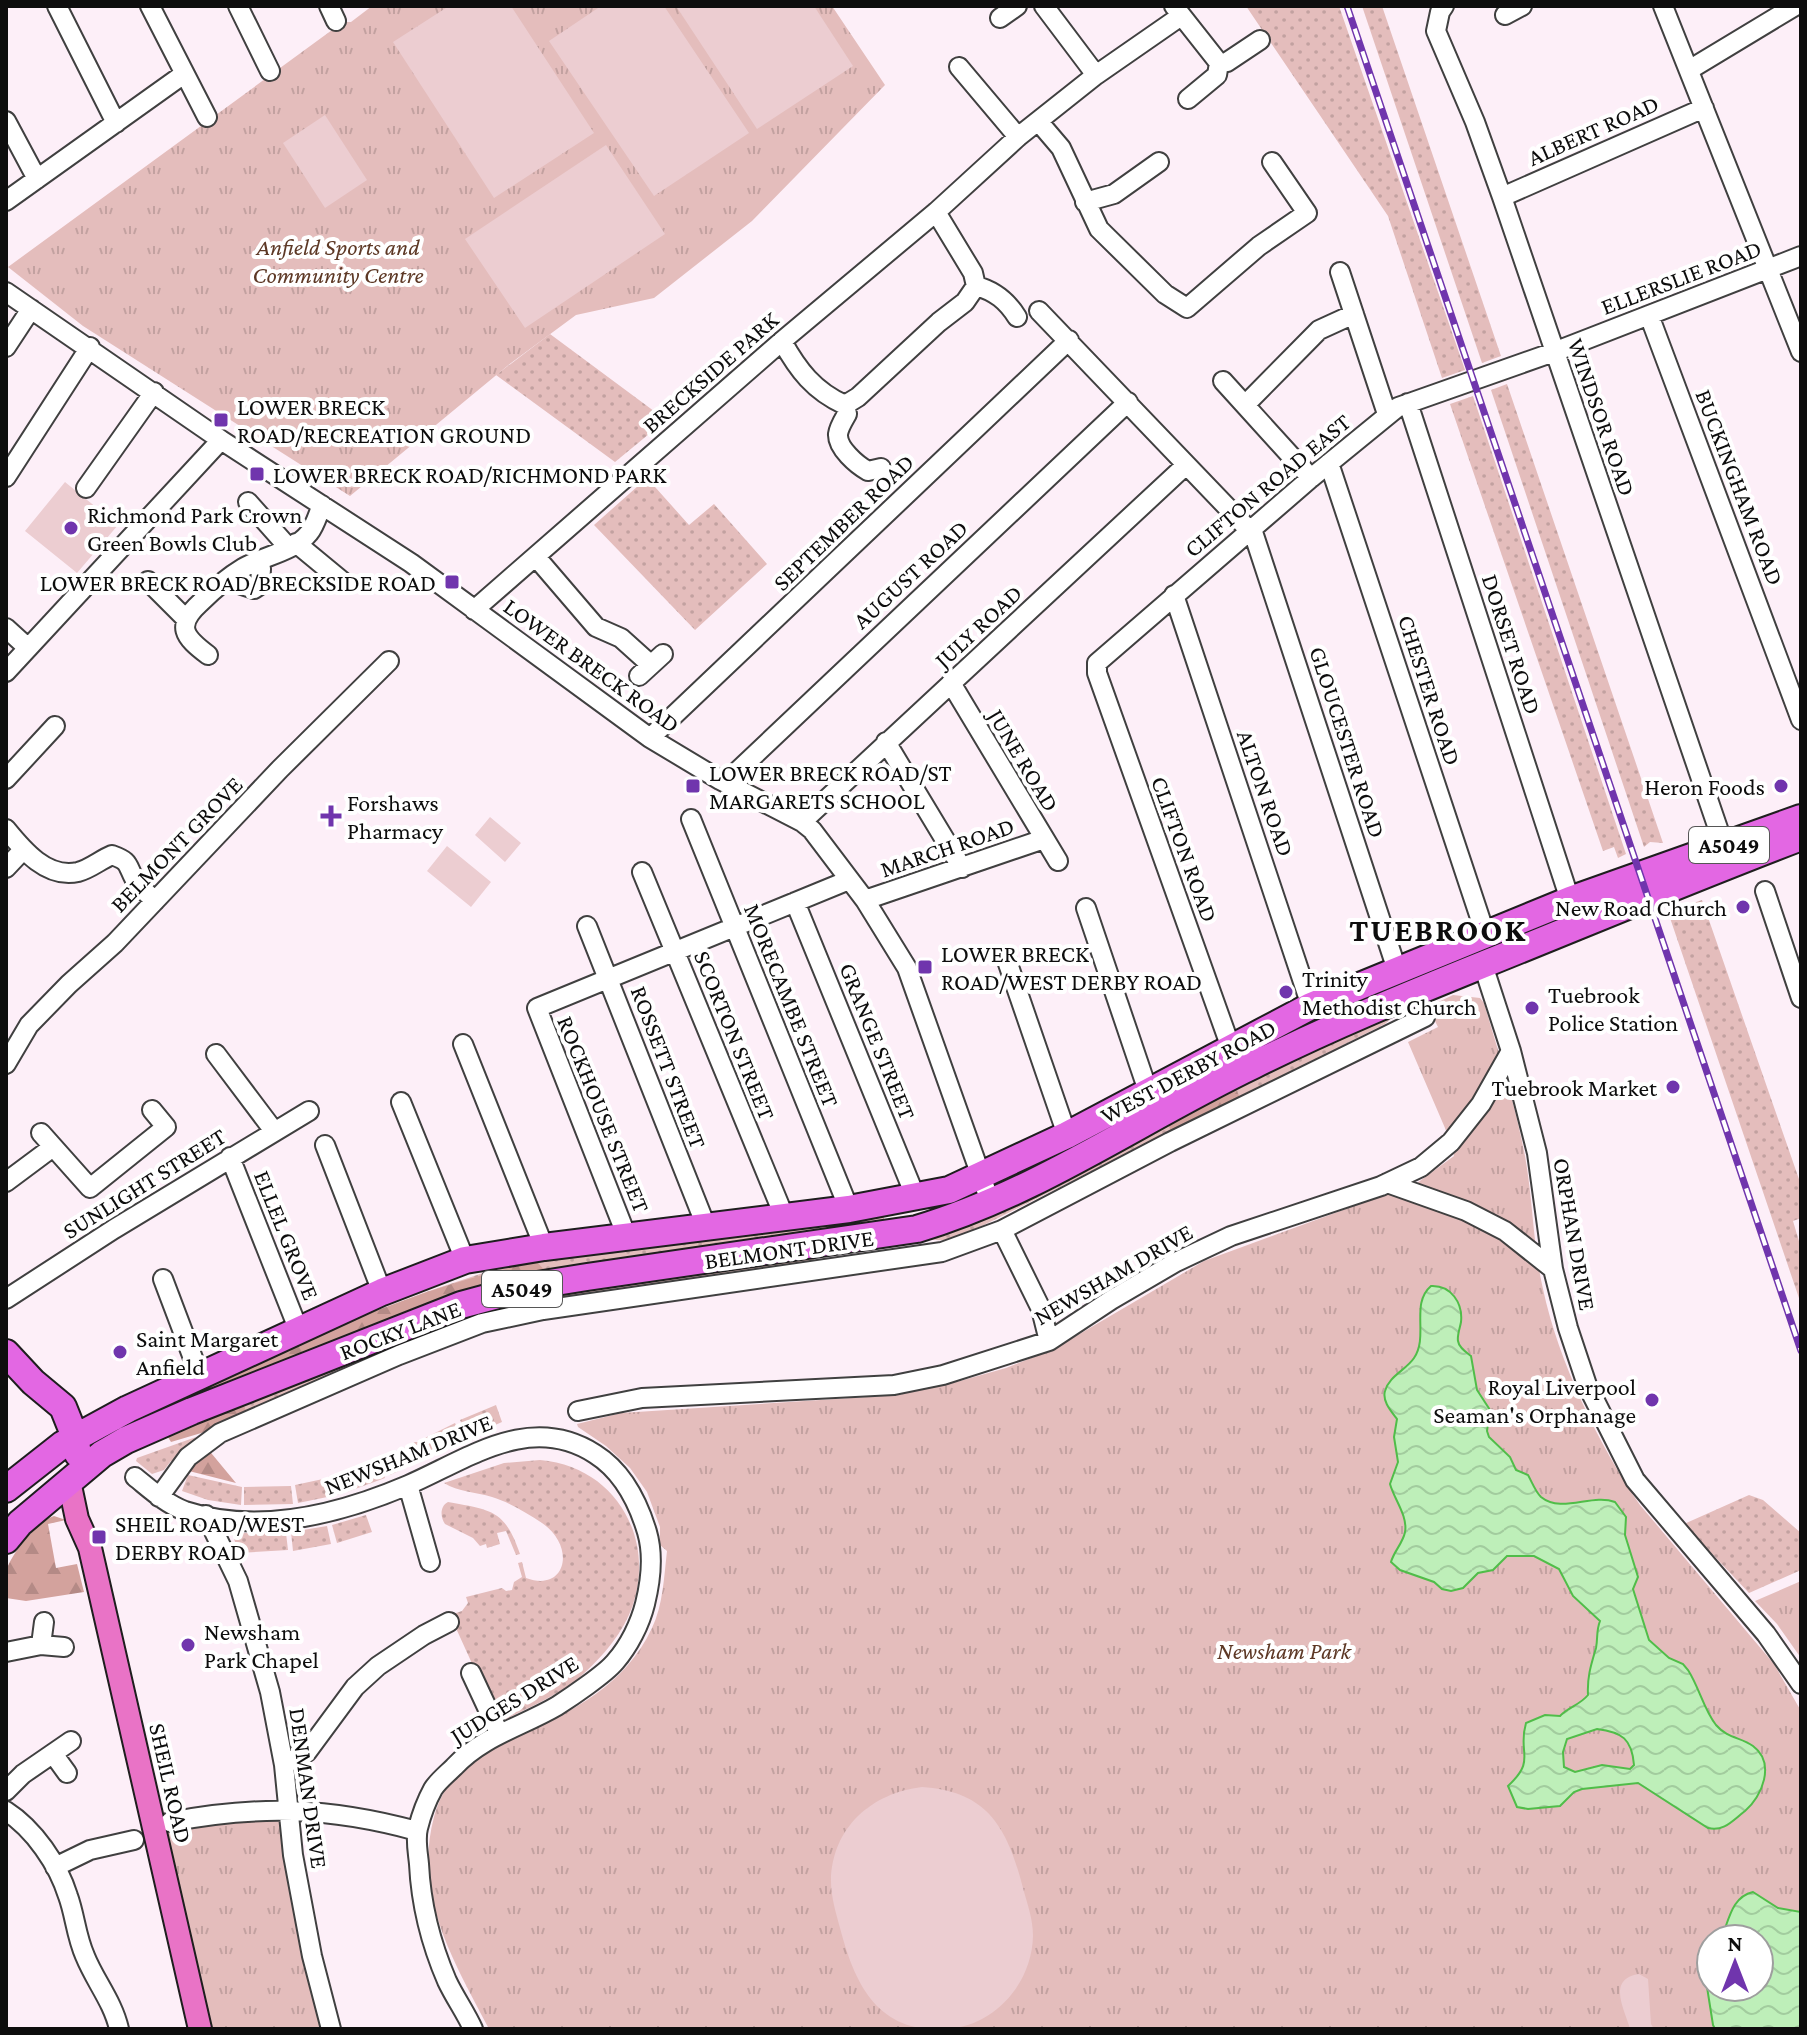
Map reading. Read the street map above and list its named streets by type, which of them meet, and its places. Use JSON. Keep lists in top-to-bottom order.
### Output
{
  "streets": {
    "highway": ["A5049", "WEST DERBY ROAD", "ROCKY LANE"],
    "main road": ["SHEIL ROAD"],
    "street": [
      "ALBERT ROAD",
      "ELLERSLIE ROAD",
      "BRECKSIDE PARK",
      "WINDSOR ROAD",
      "CLIFTON ROAD EAST",
      "BUCKINGHAM ROAD",
      "SEPTEMBER ROAD",
      "AUGUST ROAD",
      "JULY ROAD",
      "DORSET ROAD",
      "LOWER BRECK ROAD",
      "CHESTER ROAD",
      "GLOUCESTER ROAD",
      "JUNE ROAD",
      "ALTON ROAD",
      "BELMONT GROVE",
      "MARCH ROAD",
      "CLIFTON ROAD",
      "MORECAMBE STREET",
      "SCORTON STREET",
      "GRANGE STREET",
      "ROSSETT STREET",
      "ROCKHOUSE STREET",
      "SUNLIGHT STREET",
      "ORPHAN DRIVE",
      "ELLEL GROVE",
      "BELMONT DRIVE",
      "NEWSHAM DRIVE",
      "JUDGES DRIVE",
      "DENMAN DRIVE"
    ]
  },
  "crossings": [
    ["ALBERT ROAD", "WINDSOR ROAD"],
    ["ELLERSLIE ROAD", "WINDSOR ROAD"],
    ["ELLERSLIE ROAD", "CLIFTON ROAD EAST"],
    ["ELLERSLIE ROAD", "BUCKINGHAM ROAD"],
    ["BRECKSIDE PARK", "LOWER BRECK ROAD"],
    ["WINDSOR ROAD", "WEST DERBY ROAD"],
    ["CLIFTON ROAD EAST", "DORSET ROAD"],
    ["CLIFTON ROAD EAST", "CHESTER ROAD"],
    ["CLIFTON ROAD EAST", "GLOUCESTER ROAD"],
    ["CLIFTON ROAD EAST", "ALTON ROAD"],
    ["CLIFTON ROAD EAST", "CLIFTON ROAD"],
    ["SEPTEMBER ROAD", "LOWER BRECK ROAD"],
    ["AUGUST ROAD", "LOWER BRECK ROAD"],
    ["JULY ROAD", "LOWER BRECK ROAD"],
    ["JULY ROAD", "JUNE ROAD"],
    ["DORSET ROAD", "WEST DERBY ROAD"],
    ["LOWER BRECK ROAD", "MARCH ROAD"],
    ["LOWER BRECK ROAD", "WEST DERBY ROAD"],
    ["LOWER BRECK ROAD", "ROCKY LANE"],
    ["CHESTER ROAD", "WEST DERBY ROAD"],
    ["GLOUCESTER ROAD", "WEST DERBY ROAD"],
    ["JUNE ROAD", "MARCH ROAD"],
    ["ALTON ROAD", "WEST DERBY ROAD"],
    ["A5049", "ROCKY LANE"],
    ["A5049", "SHEIL ROAD"],
    ["CLIFTON ROAD", "WEST DERBY ROAD"],
    ["MORECAMBE STREET", "ROCKY LANE"],
    ["SCORTON STREET", "ROCKY LANE"],
    ["GRANGE STREET", "ROCKY LANE"],
    ["ROSSETT STREET", "ROCKHOUSE STREET"],
    ["ROSSETT STREET", "ROCKY LANE"],
    ["WEST DERBY ROAD", "ORPHAN DRIVE"],
    ["WEST DERBY ROAD", "ROCKY LANE"],
    ["ROCKHOUSE STREET", "ROCKY LANE"],
    ["SUNLIGHT STREET", "ELLEL GROVE"],
    ["ORPHAN DRIVE", "NEWSHAM DRIVE"],
    ["ELLEL GROVE", "ROCKY LANE"],
    ["BELMONT DRIVE", "NEWSHAM DRIVE"],
    ["NEWSHAM DRIVE", "JUDGES DRIVE"],
    ["NEWSHAM DRIVE", "DENMAN DRIVE"],
    ["ROCKY LANE", "SHEIL ROAD"]
  ],
  "districts": ["TUEBROOK"],
  "parks": ["Anfield Sports and Community Centre", "Newsham Park"],
  "places": {
    "transit": [
      "LOWER BRECK ROAD/RECREATION GROUND",
      "LOWER BRECK ROAD/RICHMOND PARK",
      "LOWER BRECK ROAD/BRECKSIDE ROAD",
      "LOWER BRECK ROAD/ST MARGARETS SCHOOL",
      "LOWER BRECK ROAD/WEST DERBY ROAD",
      "SHEIL ROAD/WEST DERBY ROAD"
    ],
    "other": [
      "Richmond Park Crown Green Bowls Club",
      "Heron Foods",
      "New Road Church",
      "Trinity Methodist Church",
      "Tuebrook Police Station",
      "Tuebrook Market",
      "Saint Margaret Anfield",
      "Royal Liverpool Seaman's Orphanage",
      "Newsham Park Chapel"
    ],
    "health": ["Forshaws Pharmacy"]
  },
  "north": "top"
}
